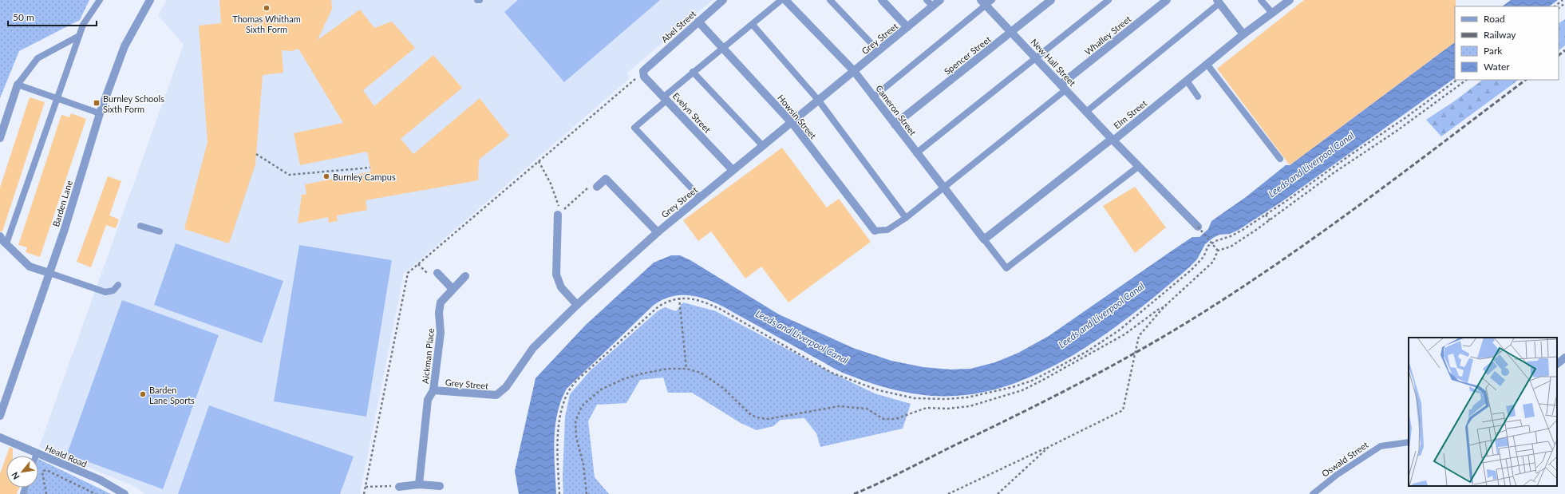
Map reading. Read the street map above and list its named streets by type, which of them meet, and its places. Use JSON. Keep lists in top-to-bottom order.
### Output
{
  "streets": {
    "street": [
      "Abel Street",
      "Whalley Street",
      "Grey Street",
      "Spencer Street",
      "New Hall Street",
      "Cameron Street",
      "Evelyn Street",
      "Elm Street",
      "Howsin Street",
      "Barden Lane",
      "Aickman Place",
      "Heald Road"
    ],
    "lane": ["Oswald Street"]
  },
  "crossings": [
    ["Abel Street", "Evelyn Street"],
    ["Abel Street", "Howsin Street"],
    ["Whalley Street", "New Hall Street"],
    ["Grey Street", "Cameron Street"],
    ["Grey Street", "Evelyn Street"],
    ["Grey Street", "Howsin Street"],
    ["Grey Street", "Aickman Place"],
    ["Spencer Street", "New Hall Street"],
    ["Spencer Street", "Cameron Street"],
    ["New Hall Street", "Elm Street"],
    ["Cameron Street", "Elm Street"]
  ],
  "water": ["Leeds and Liverpool Canal"],
  "places": {
    "other": ["Thomas Whitham Sixth Form", "Burnley Campus", "Barden Lane Sports"],
    "transit": ["Burnley Schools Sixth Form"]
  },
  "legend": [
    "Road",
    "Railway",
    "Park",
    "Water"
  ],
  "scale_bar": "50 m",
  "north": "bottom left"
}
